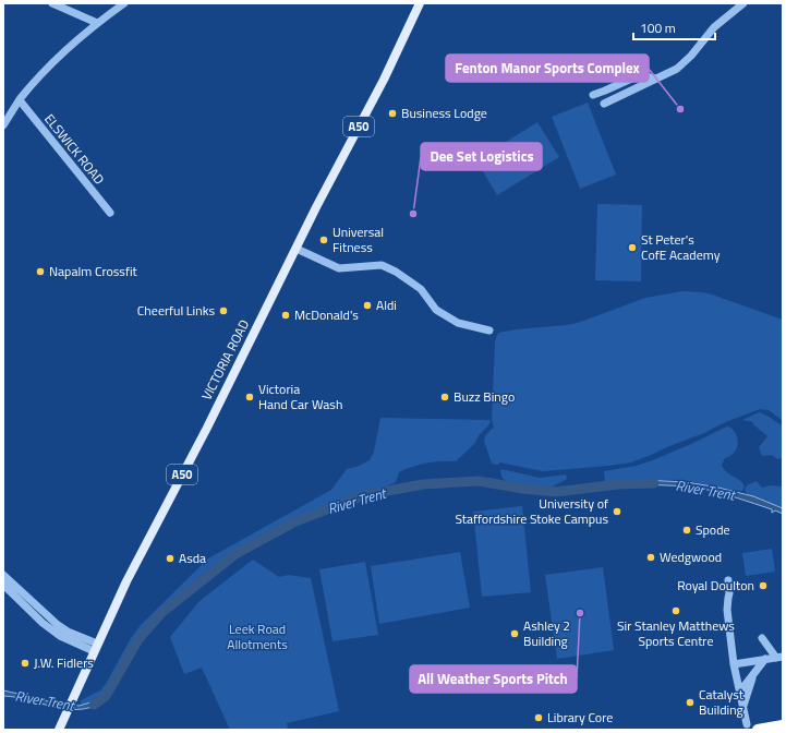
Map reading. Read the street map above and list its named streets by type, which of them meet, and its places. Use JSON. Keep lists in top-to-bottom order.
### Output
{
  "streets": {
    "main road": ["A50", "VICTORIA ROAD"],
    "street": ["ELSWICK ROAD"]
  },
  "water": ["River Trent"],
  "parks": ["Leek Road Allotments"],
  "places": [
    "Fenton Manor Sports Complex",
    "Business Lodge",
    "Dee Set Logistics",
    "Universal Fitness",
    "St Peter's CofE Academy",
    "Napalm Crossfit",
    "Aldi",
    "Cheerful Links",
    "McDonald's",
    "Victoria Hand Car Wash",
    "Buzz Bingo",
    "University of Staffordshire Stoke Campus",
    "Spode",
    "Wedgwood",
    "Asda",
    "Royal Doulton",
    "Sir Stanley Matthews Sports Centre",
    "All Weather Sports Pitch",
    "Ashley 2 Building",
    "J.W. Fidlers",
    "Catalyst Building",
    "Library Core"
  ],
  "scale_bar": "100 m"
}
